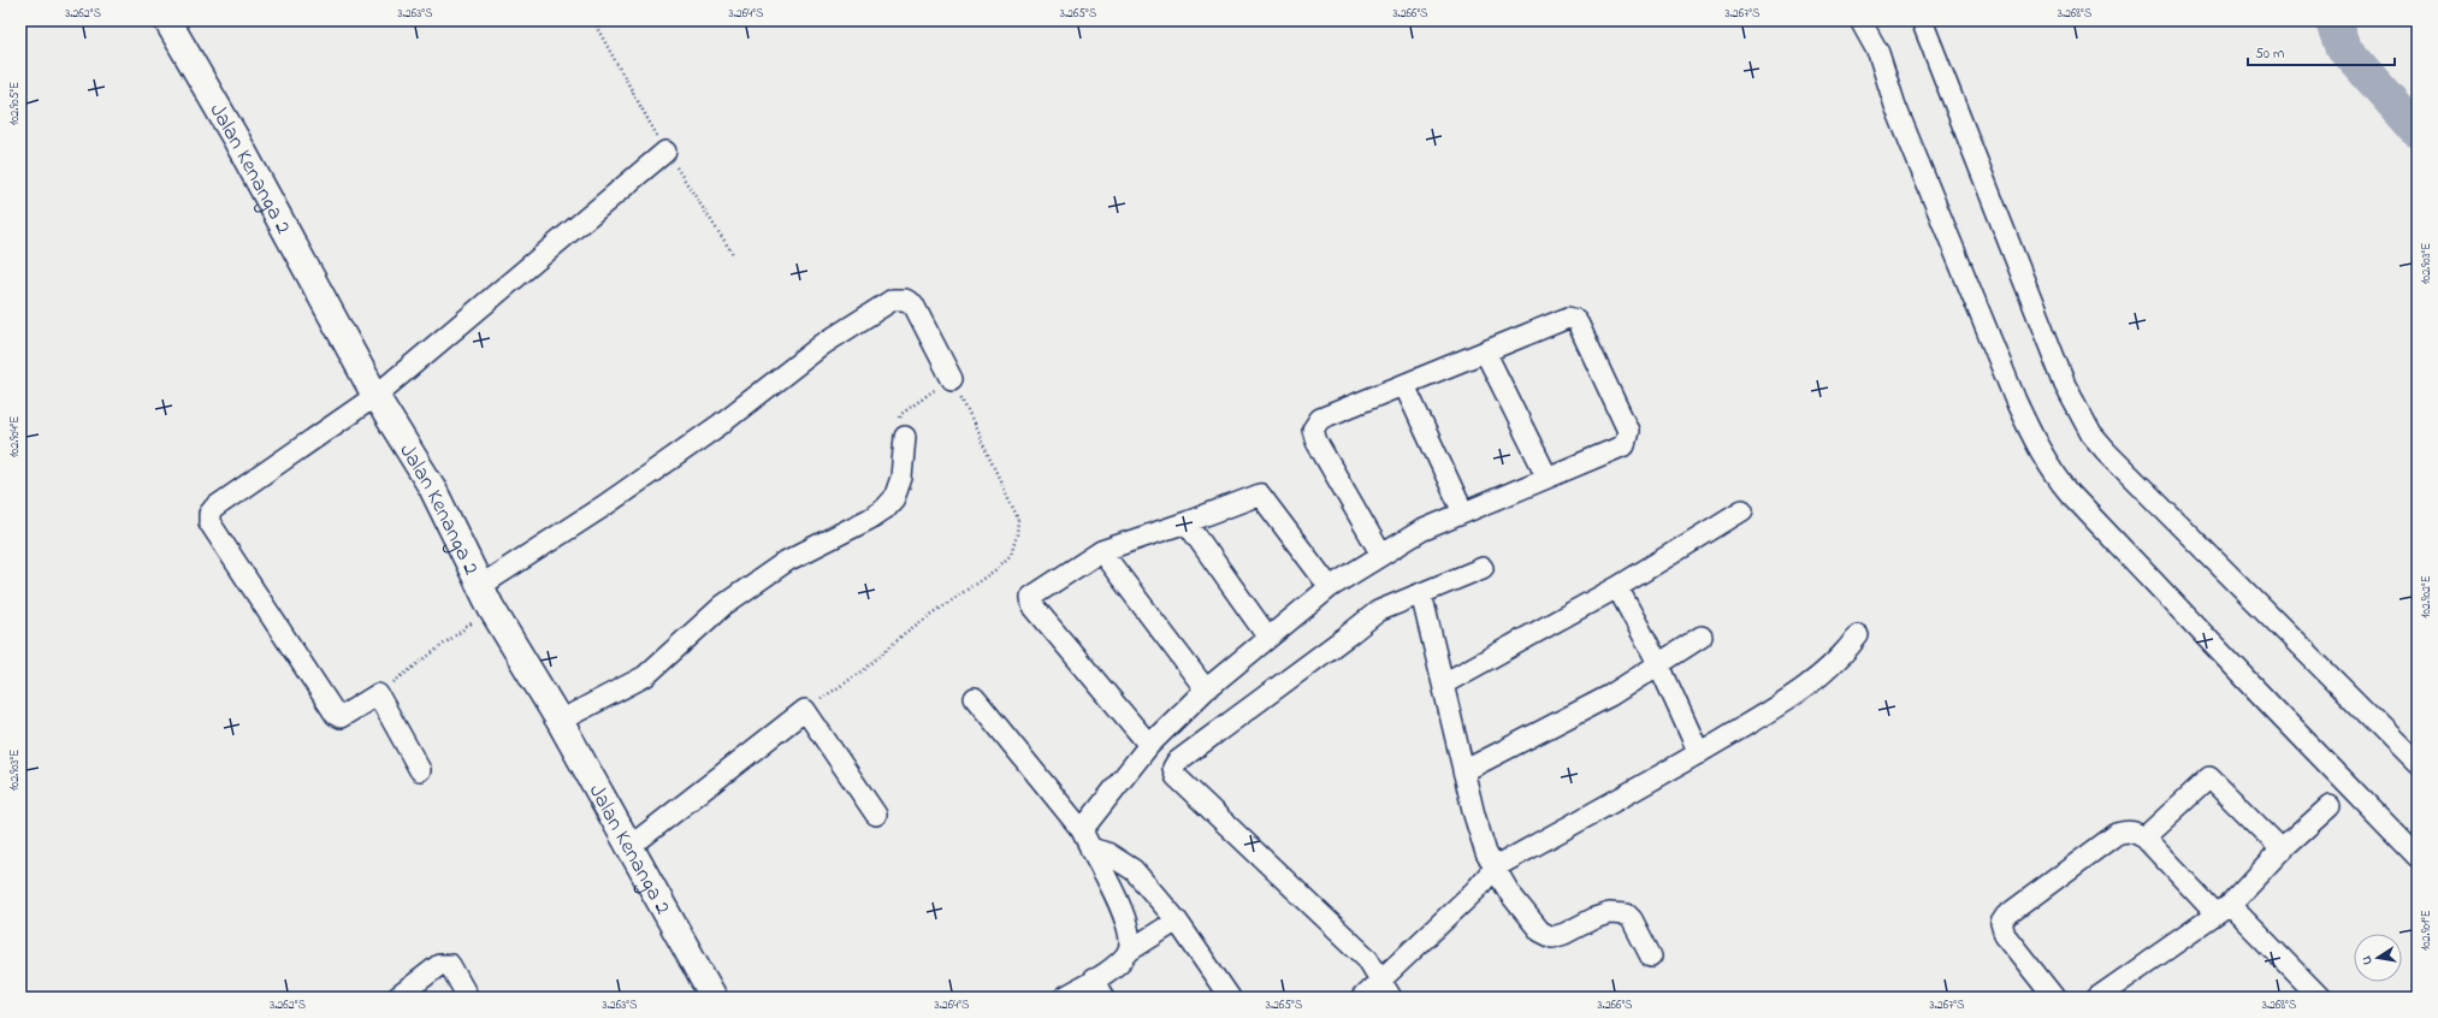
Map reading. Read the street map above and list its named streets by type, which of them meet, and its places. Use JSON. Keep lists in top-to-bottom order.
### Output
{
  "streets": {
    "main road": ["Jalan Kenanga 2"]
  },
  "scale_bar": "50 m",
  "north": "left",
  "coordinates": [
    "3.262°S",
    "3.263°S",
    "3.264°S",
    "3.265°S",
    "3.266°S",
    "3.267°S",
    "3.268°S",
    "102.905°E",
    "102.903°E",
    "102.904°E",
    "102.902°E",
    "102.901°E"
  ]
}
